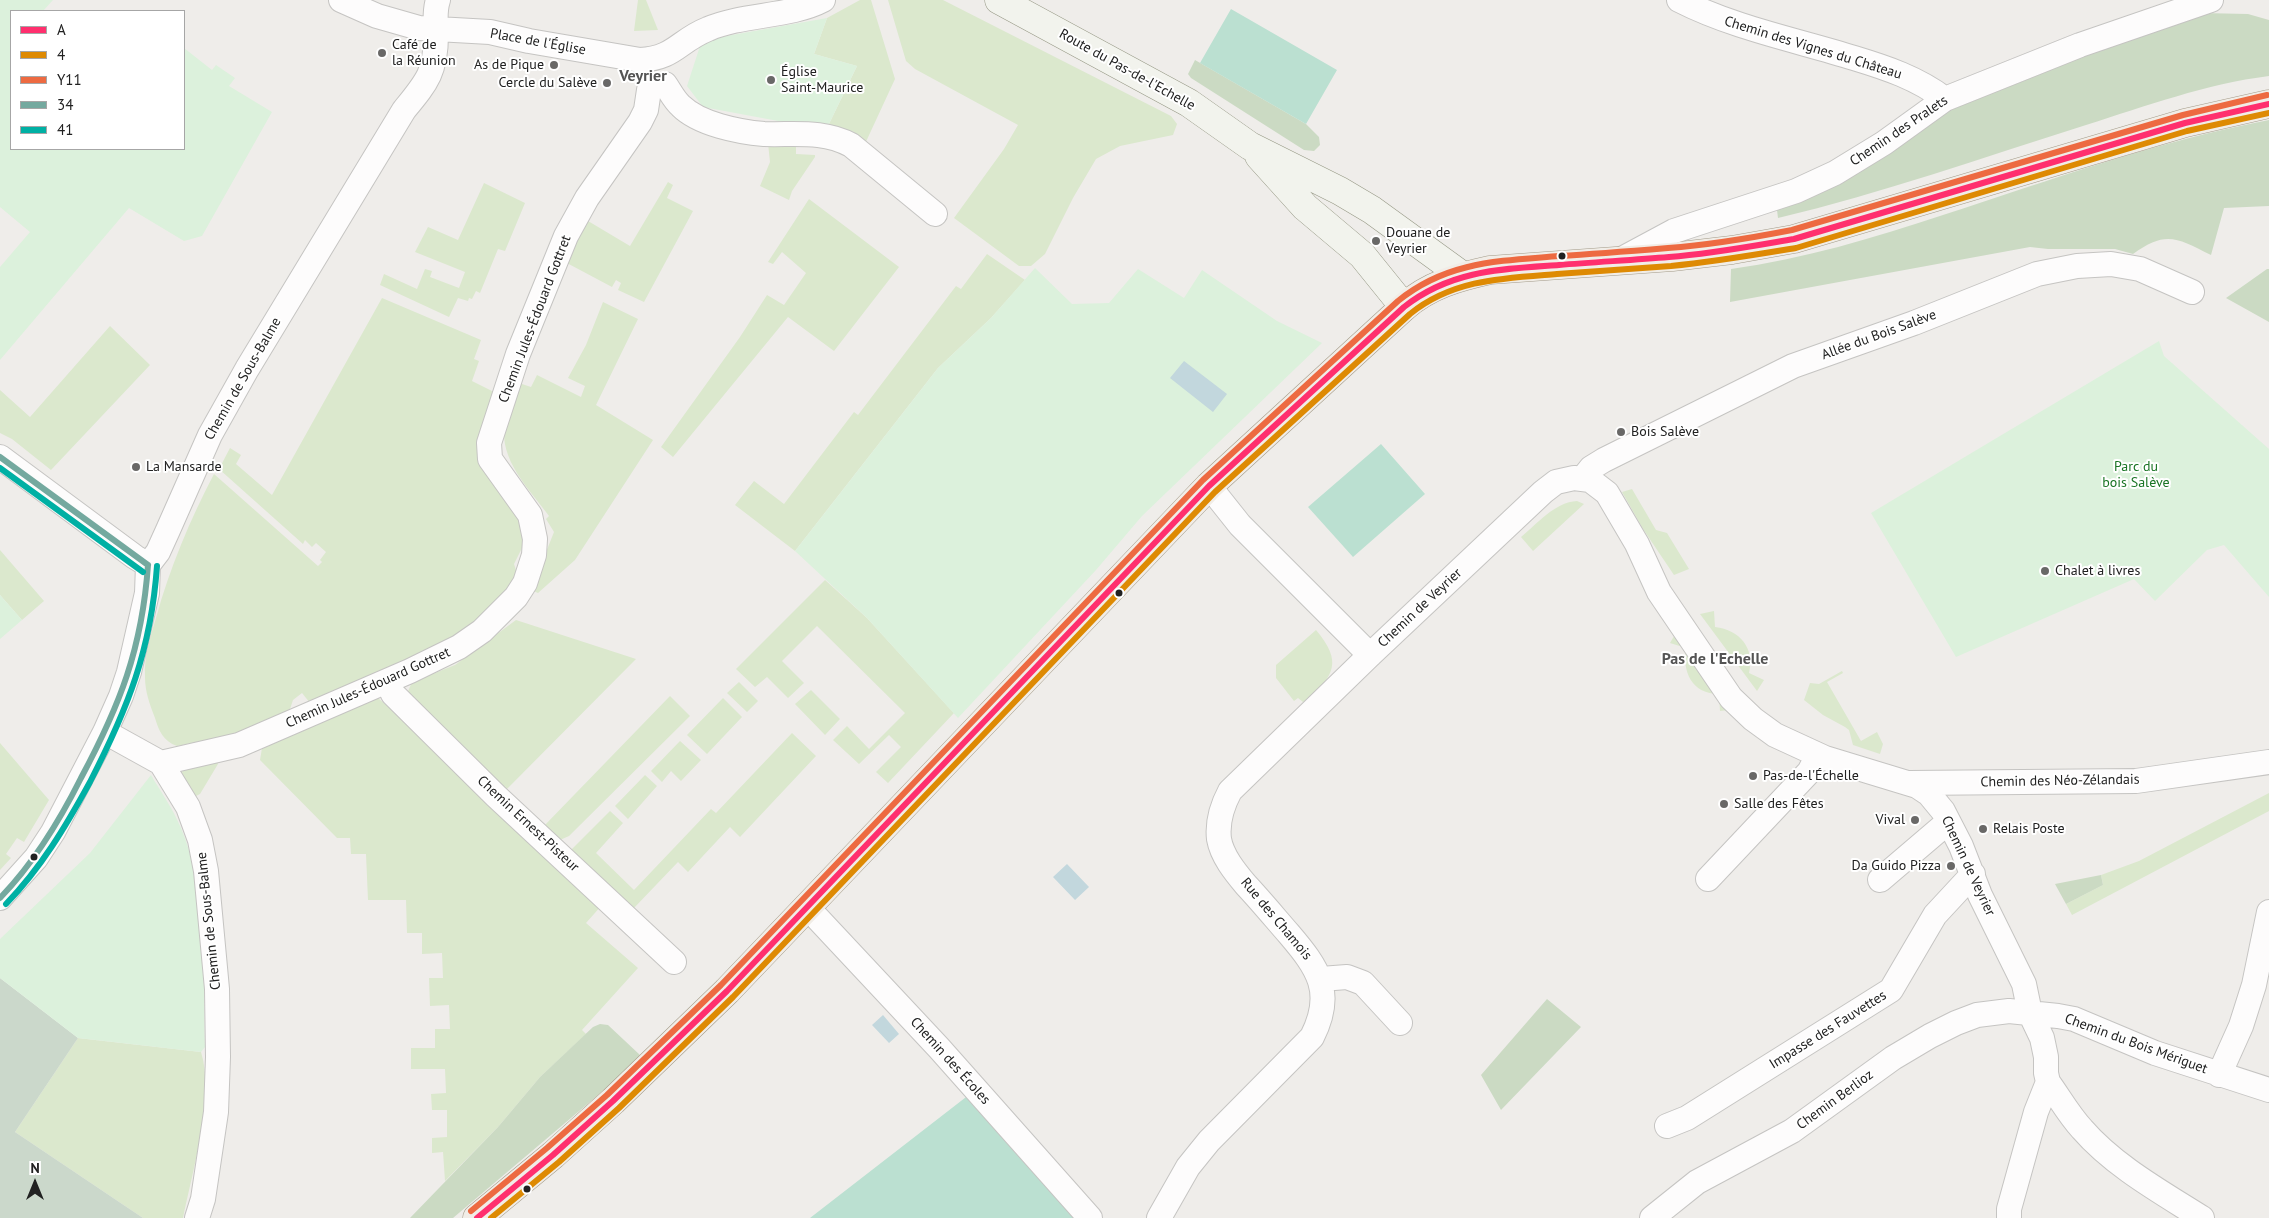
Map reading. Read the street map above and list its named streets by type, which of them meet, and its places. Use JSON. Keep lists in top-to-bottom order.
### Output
{
  "streets": {
    "main road": ["Route du Pas-de-l'Echelle"],
    "street": [
      "Place de l'Église",
      "Chemin des Vignes du Château",
      "Chemin des Pralets",
      "Chemin Jules-Édouard Gottret",
      "Allée du Bois Salève",
      "Chemin de Sous-Balme",
      "Chemin de Veyrier",
      "Chemin des Néo-Zélandais",
      "Chemin Ernest-Pisteur",
      "Rue des Chamois",
      "Impasse des Fauvettes",
      "Chemin du Bois Mériguet",
      "Chemin des Écoles",
      "Chemin Berlioz"
    ]
  },
  "crossings": [
    ["Place de l'Église", "Chemin de Sous-Balme"],
    ["Chemin des Vignes du Château", "Chemin des Pralets"],
    ["Chemin Jules-Édouard Gottret", "Chemin de Sous-Balme"],
    ["Chemin Jules-Édouard Gottret", "Chemin Ernest-Pisteur"],
    ["Allée du Bois Salève", "Chemin de Veyrier"],
    ["Chemin de Veyrier", "Chemin des Néo-Zélandais"],
    ["Chemin de Veyrier", "Rue des Chamois"],
    ["Chemin de Veyrier", "Impasse des Fauvettes"],
    ["Chemin de Veyrier", "Chemin du Bois Mériguet"],
    ["Chemin de Veyrier", "Chemin Berlioz"],
    ["Chemin du Bois Mériguet", "Chemin Berlioz"]
  ],
  "districts": ["Veyrier", "Pas de l'Echelle"],
  "parks": ["Parc du bois Salève"],
  "places": [
    "Café de la Réunion",
    "As de Pique",
    "Église Saint-Maurice",
    "Cercle du Salève",
    "Douane de Veyrier",
    "Bois Salève",
    "La Mansarde",
    "Chalet à livres",
    "Pas-de-l'Échelle",
    "Salle des Fêtes",
    "Vival",
    "Relais Poste",
    "Da Guido Pizza"
  ],
  "lines": [
    "transit line Y11",
    "transit line A",
    "transit line 4",
    "transit line 34",
    "transit line 41"
  ],
  "legend": [
    "A",
    "4",
    "Y11",
    "34",
    "41"
  ],
  "north": "top"
}
